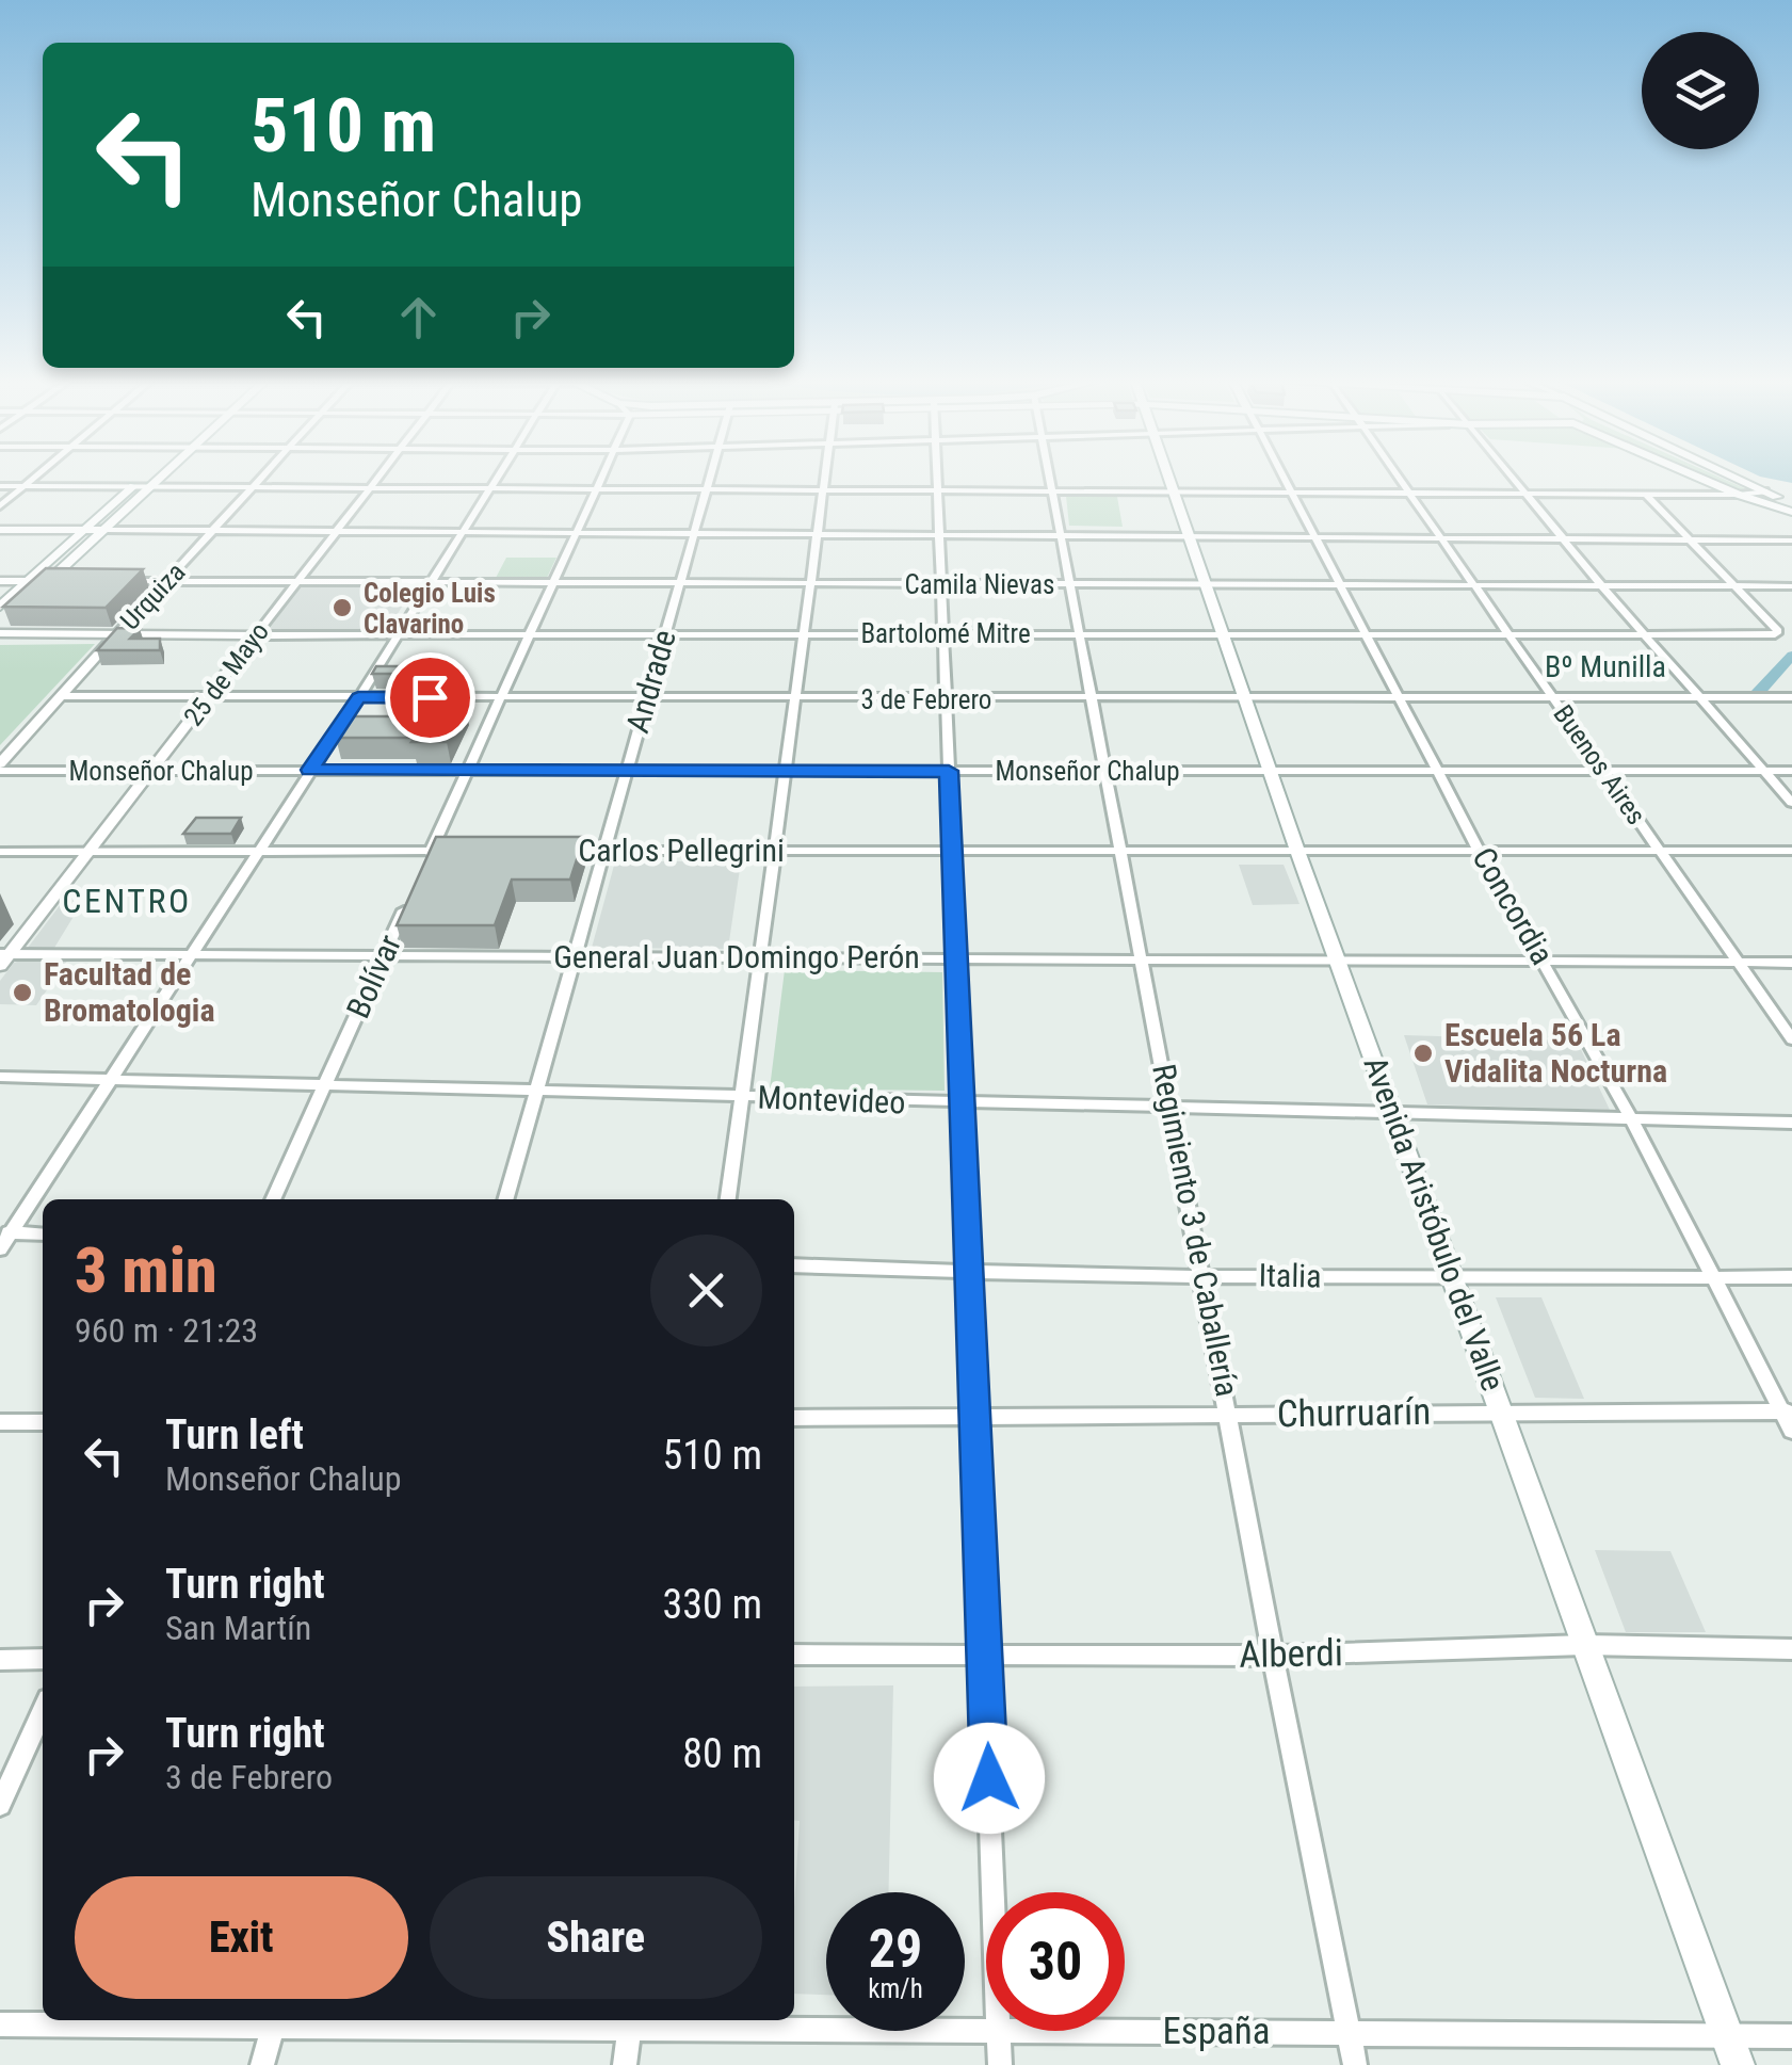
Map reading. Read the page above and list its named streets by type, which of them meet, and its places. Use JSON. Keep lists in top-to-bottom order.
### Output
{
  "streets": {
    "main road": ["Avenida Aristóbulo del Valle"],
    "street": [
      "Camila Nievas",
      "Urquiza",
      "Bartolomé Mitre",
      "25 de Mayo",
      "Andrade",
      "3 de Febrero",
      "Buenos Aires",
      "Monseñor Chalup",
      "Carlos Pellegrini",
      "Concordia",
      "General Juan Domingo Perón",
      "Bolívar",
      "Montevideo",
      "Regimiento 3 de Caballería",
      "Italia",
      "Churruarín",
      "Alberdi",
      "España"
    ]
  },
  "crossings": [
    ["Camila Nievas", "Urquiza"],
    ["Camila Nievas", "Bartolomé Mitre"],
    ["Camila Nievas", "25 de Mayo"],
    ["Camila Nievas", "Andrade"],
    ["Camila Nievas", "Buenos Aires"],
    ["Camila Nievas", "Concordia"],
    ["Camila Nievas", "Avenida Aristóbulo del Valle"],
    ["Camila Nievas", "Regimiento 3 de Caballería"],
    ["Urquiza", "Bartolomé Mitre"],
    ["Urquiza", "3 de Febrero"],
    ["Urquiza", "Monseñor Chalup"],
    ["Bartolomé Mitre", "25 de Mayo"],
    ["Bartolomé Mitre", "Andrade"],
    ["Bartolomé Mitre", "Buenos Aires"],
    ["Bartolomé Mitre", "Concordia"],
    ["Bartolomé Mitre", "Avenida Aristóbulo del Valle"],
    ["Bartolomé Mitre", "Regimiento 3 de Caballería"],
    ["25 de Mayo", "3 de Febrero"],
    ["25 de Mayo", "Monseñor Chalup"],
    ["25 de Mayo", "General Juan Domingo Perón"],
    ["Andrade", "3 de Febrero"],
    ["Andrade", "Monseñor Chalup"],
    ["Andrade", "Carlos Pellegrini"],
    ["Andrade", "General Juan Domingo Perón"],
    ["Andrade", "Montevideo"],
    ["3 de Febrero", "Buenos Aires"],
    ["3 de Febrero", "Concordia"],
    ["3 de Febrero", "Avenida Aristóbulo del Valle"],
    ["3 de Febrero", "Regimiento 3 de Caballería"],
    ["Buenos Aires", "Monseñor Chalup"],
    ["Buenos Aires", "Carlos Pellegrini"],
    ["Buenos Aires", "General Juan Domingo Perón"],
    ["Monseñor Chalup", "Concordia"],
    ["Monseñor Chalup", "Avenida Aristóbulo del Valle"],
    ["Monseñor Chalup", "Regimiento 3 de Caballería"],
    ["Carlos Pellegrini", "Concordia"],
    ["Carlos Pellegrini", "Avenida Aristóbulo del Valle"],
    ["Carlos Pellegrini", "Regimiento 3 de Caballería"],
    ["Concordia", "General Juan Domingo Perón"],
    ["Concordia", "Montevideo"],
    ["Concordia", "Italia"],
    ["Concordia", "Churruarín"],
    ["General Juan Domingo Perón", "Bolívar"],
    ["General Juan Domingo Perón", "Avenida Aristóbulo del Valle"],
    ["General Juan Domingo Perón", "Regimiento 3 de Caballería"],
    ["Bolívar", "Montevideo"],
    ["Montevideo", "Avenida Aristóbulo del Valle"],
    ["Montevideo", "Regimiento 3 de Caballería"],
    ["Avenida Aristóbulo del Valle", "Italia"],
    ["Avenida Aristóbulo del Valle", "Churruarín"],
    ["Avenida Aristóbulo del Valle", "Alberdi"],
    ["Avenida Aristóbulo del Valle", "España"],
    ["Regimiento 3 de Caballería", "Italia"],
    ["Regimiento 3 de Caballería", "Churruarín"],
    ["Regimiento 3 de Caballería", "Alberdi"],
    ["Regimiento 3 de Caballería", "España"]
  ],
  "districts": ["Bº Munilla", "CENTRO"],
  "places": ["Colegio Luis Clavarino", "Facultad de Bromatologia", "Escuela 56 La Vidalita Nocturna"],
  "page": {
    "turn": ["510 m", "Monseñor Chalup"],
    "heading": ["3 min", "960 m · 21:23"],
    "list": [
      {
        "name": "Turn left",
        "note": "Monseñor Chalup",
        "value": "510 m"
      },
      {
        "name": "Turn right",
        "note": "San Martín",
        "value": "330 m"
      },
      {
        "name": "Turn right",
        "note": "3 de Febrero",
        "value": "80 m"
      }
    ],
    "buttons": ["Exit", "Share"],
    "speed": "29 km/h",
    "limit": "30"
  }
}
